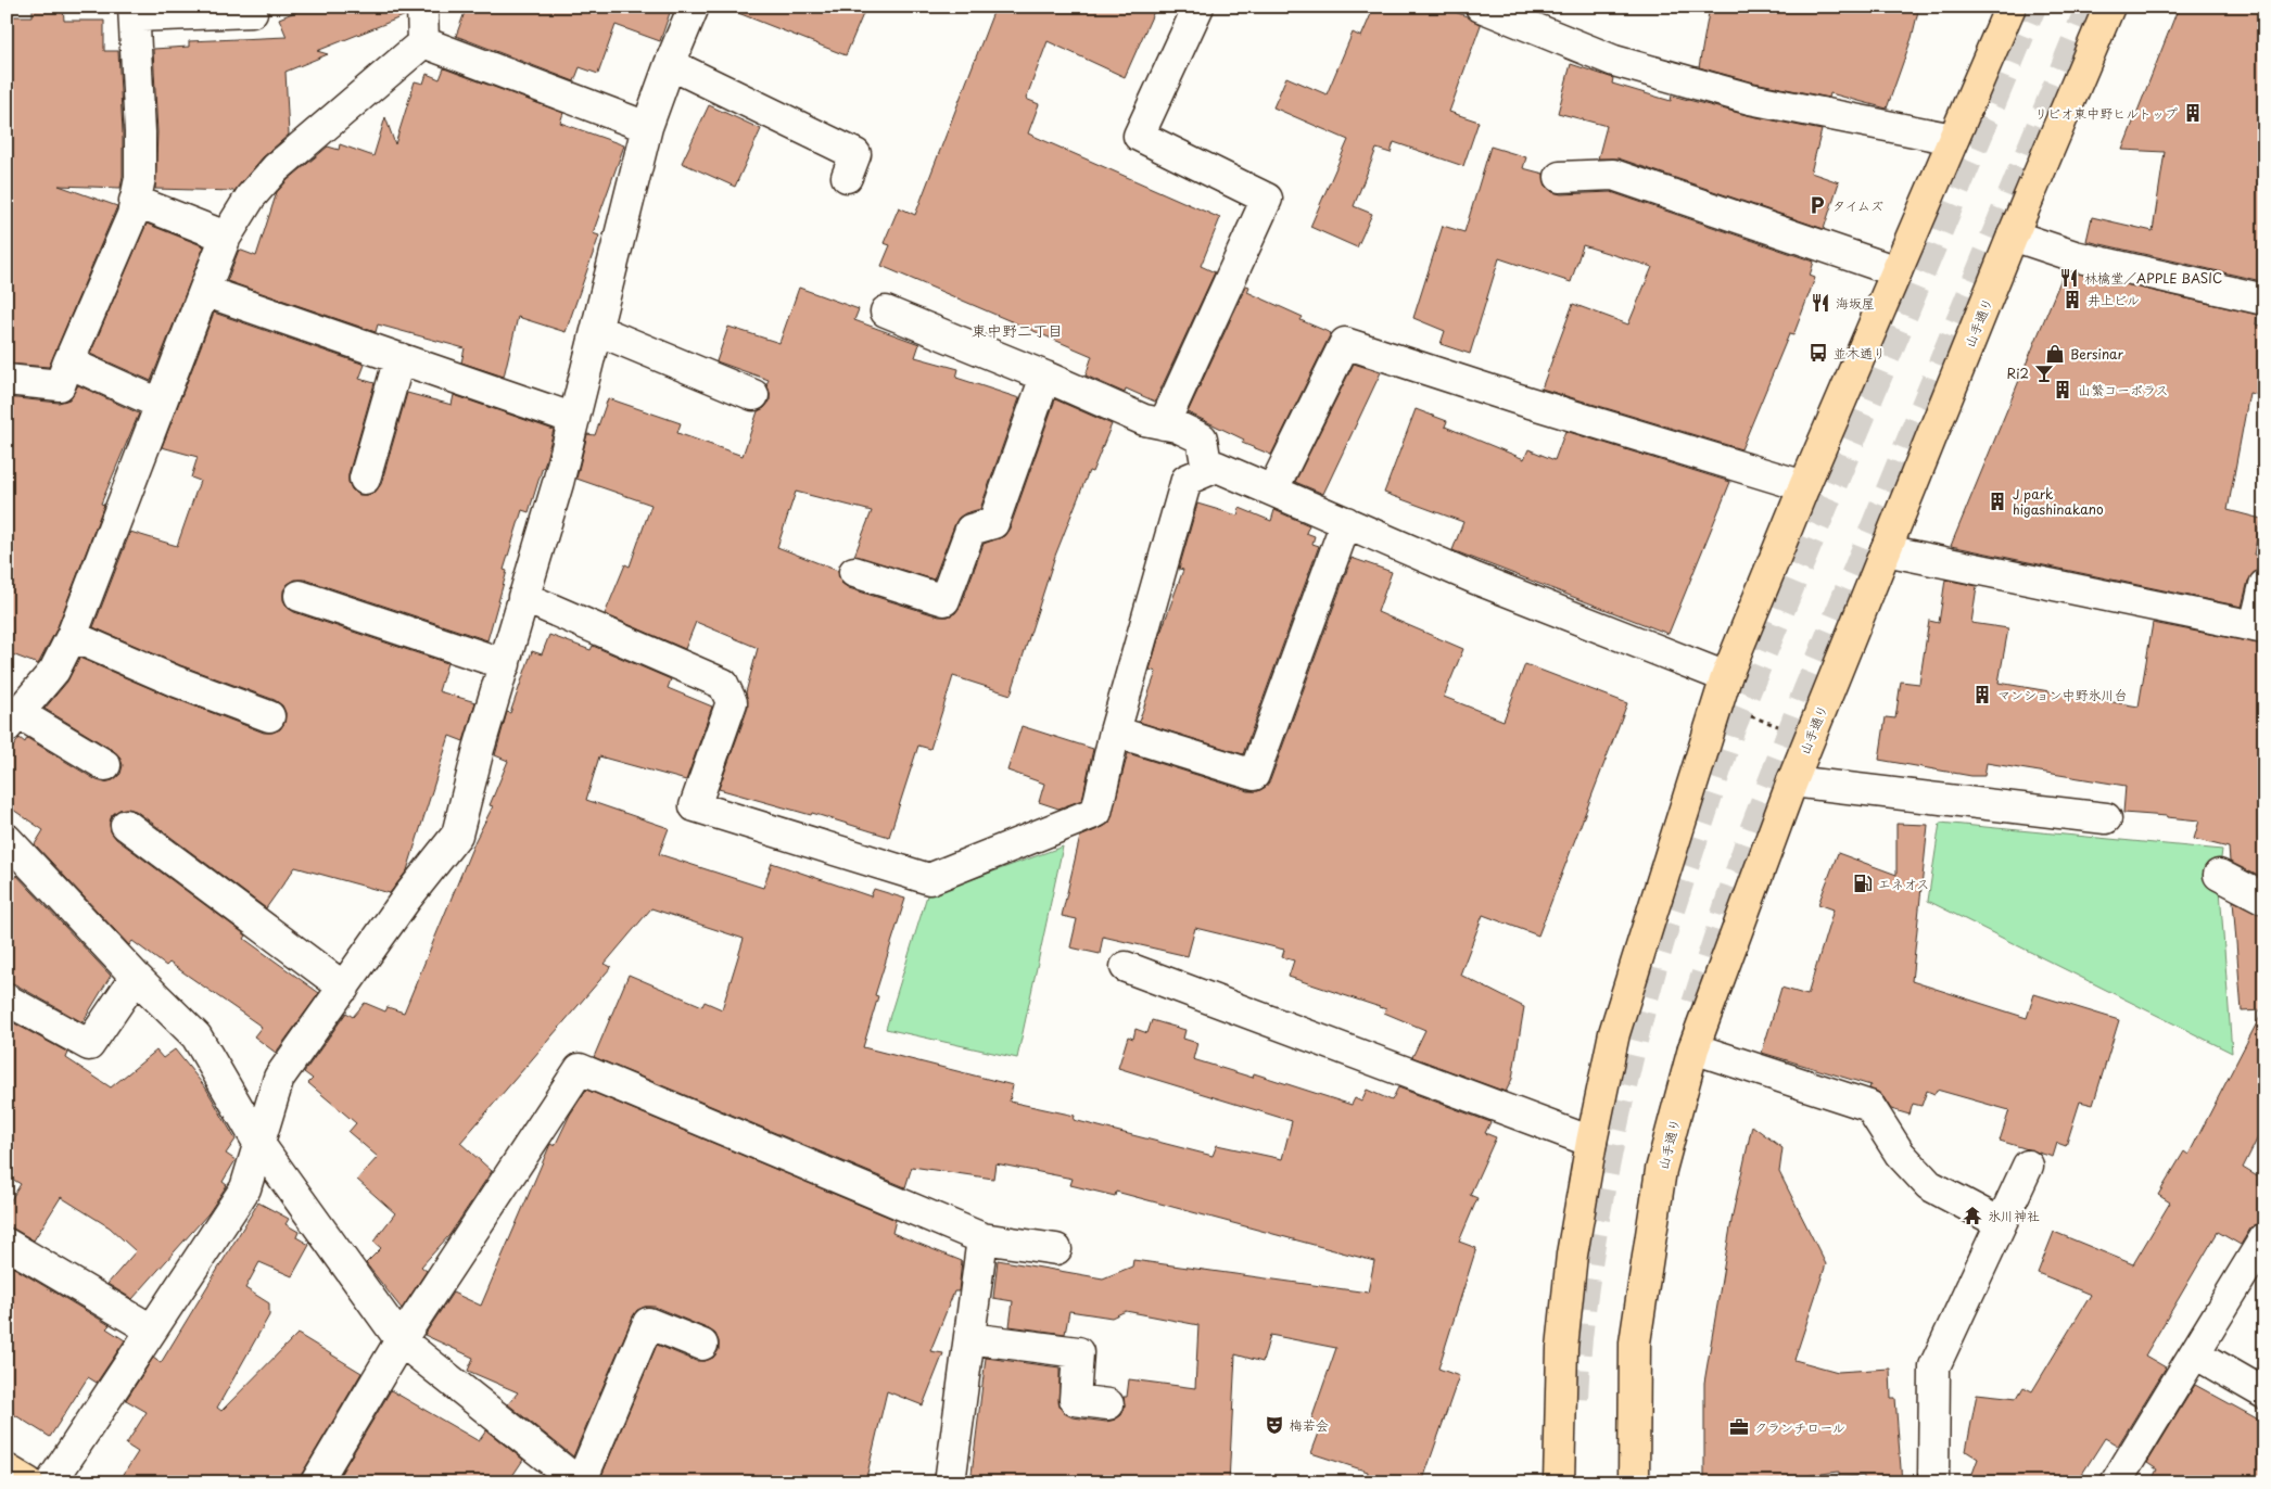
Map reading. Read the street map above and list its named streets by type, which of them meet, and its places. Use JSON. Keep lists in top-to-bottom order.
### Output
{
  "streets": {
    "main road": ["山手通り"]
  },
  "districts": ["東中野二丁目"],
  "places": {
    "building": [
      "リビオ東中野ヒルトップ",
      "井上ビル",
      "山繁コーポラス",
      "J park higashinakano",
      "マンション中野氷川台"
    ],
    "parking": ["タイムズ"],
    "restaurant": ["林檎堂／APPLE BASIC", "海坂屋"],
    "bus stop": ["並木通り"],
    "shop": ["Bersinar"],
    "bar": ["Ri2"],
    "fuel station": ["エネオス"],
    "temple": ["氷川神社"],
    "theatre": ["梅若会"],
    "office": ["クランチロール"]
  }
}
